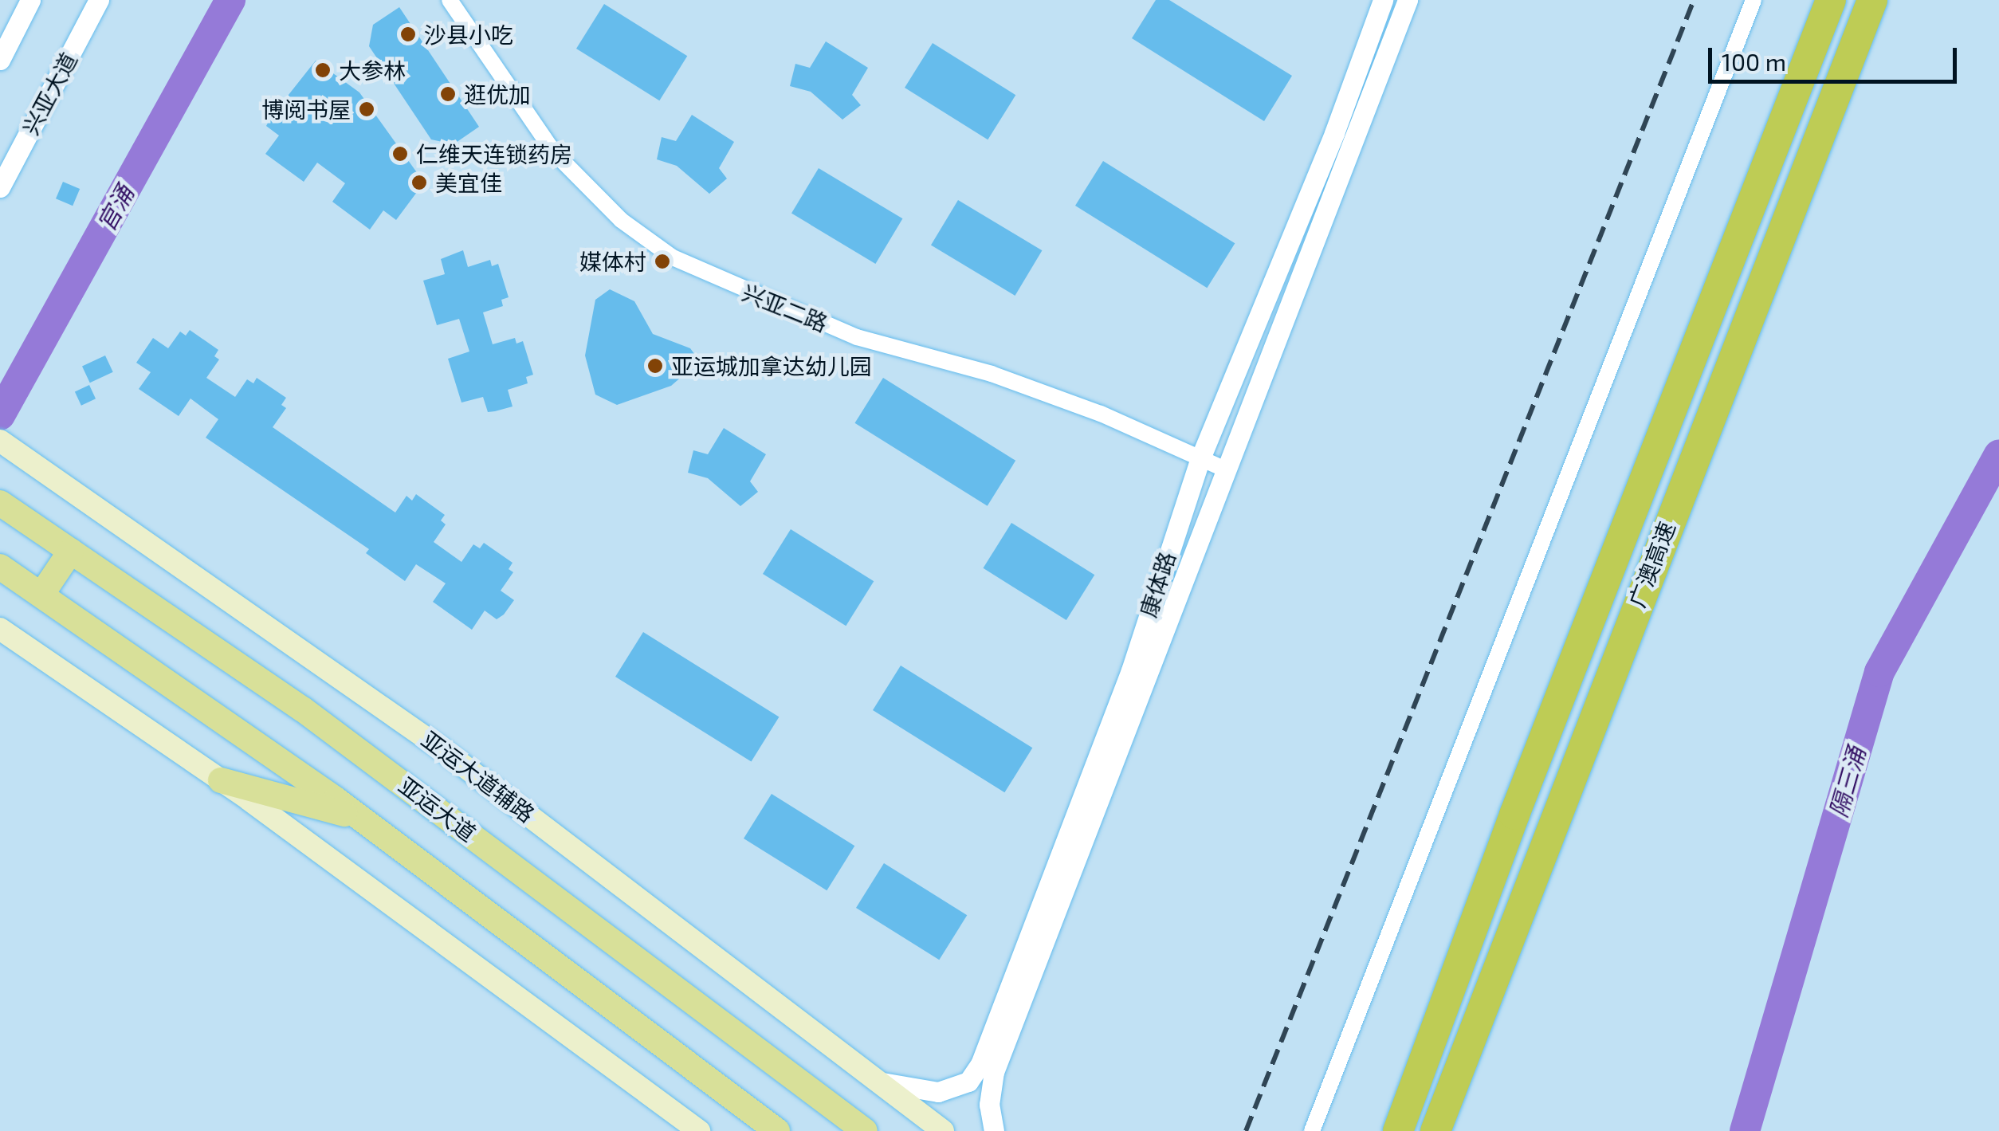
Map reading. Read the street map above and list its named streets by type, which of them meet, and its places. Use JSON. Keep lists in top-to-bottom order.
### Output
{
  "streets": {
    "highway": ["广澳高速"],
    "main road": ["亚运大道辅路", "亚运大道"],
    "street": ["兴亚大道", "兴亚二路", "康体路"]
  },
  "crossings": [
    ["兴亚二路", "康体路"],
    ["康体路", "亚运大道辅路"]
  ],
  "water": ["官涌", "隔三涌"],
  "places": [
    "沙县小吃",
    "大参林",
    "逛优加",
    "博阅书屋",
    "仁维天连锁药房",
    "美宜佳",
    "媒体村",
    "亚运城加拿达幼儿园"
  ],
  "scale_bar": "100 m"
}
